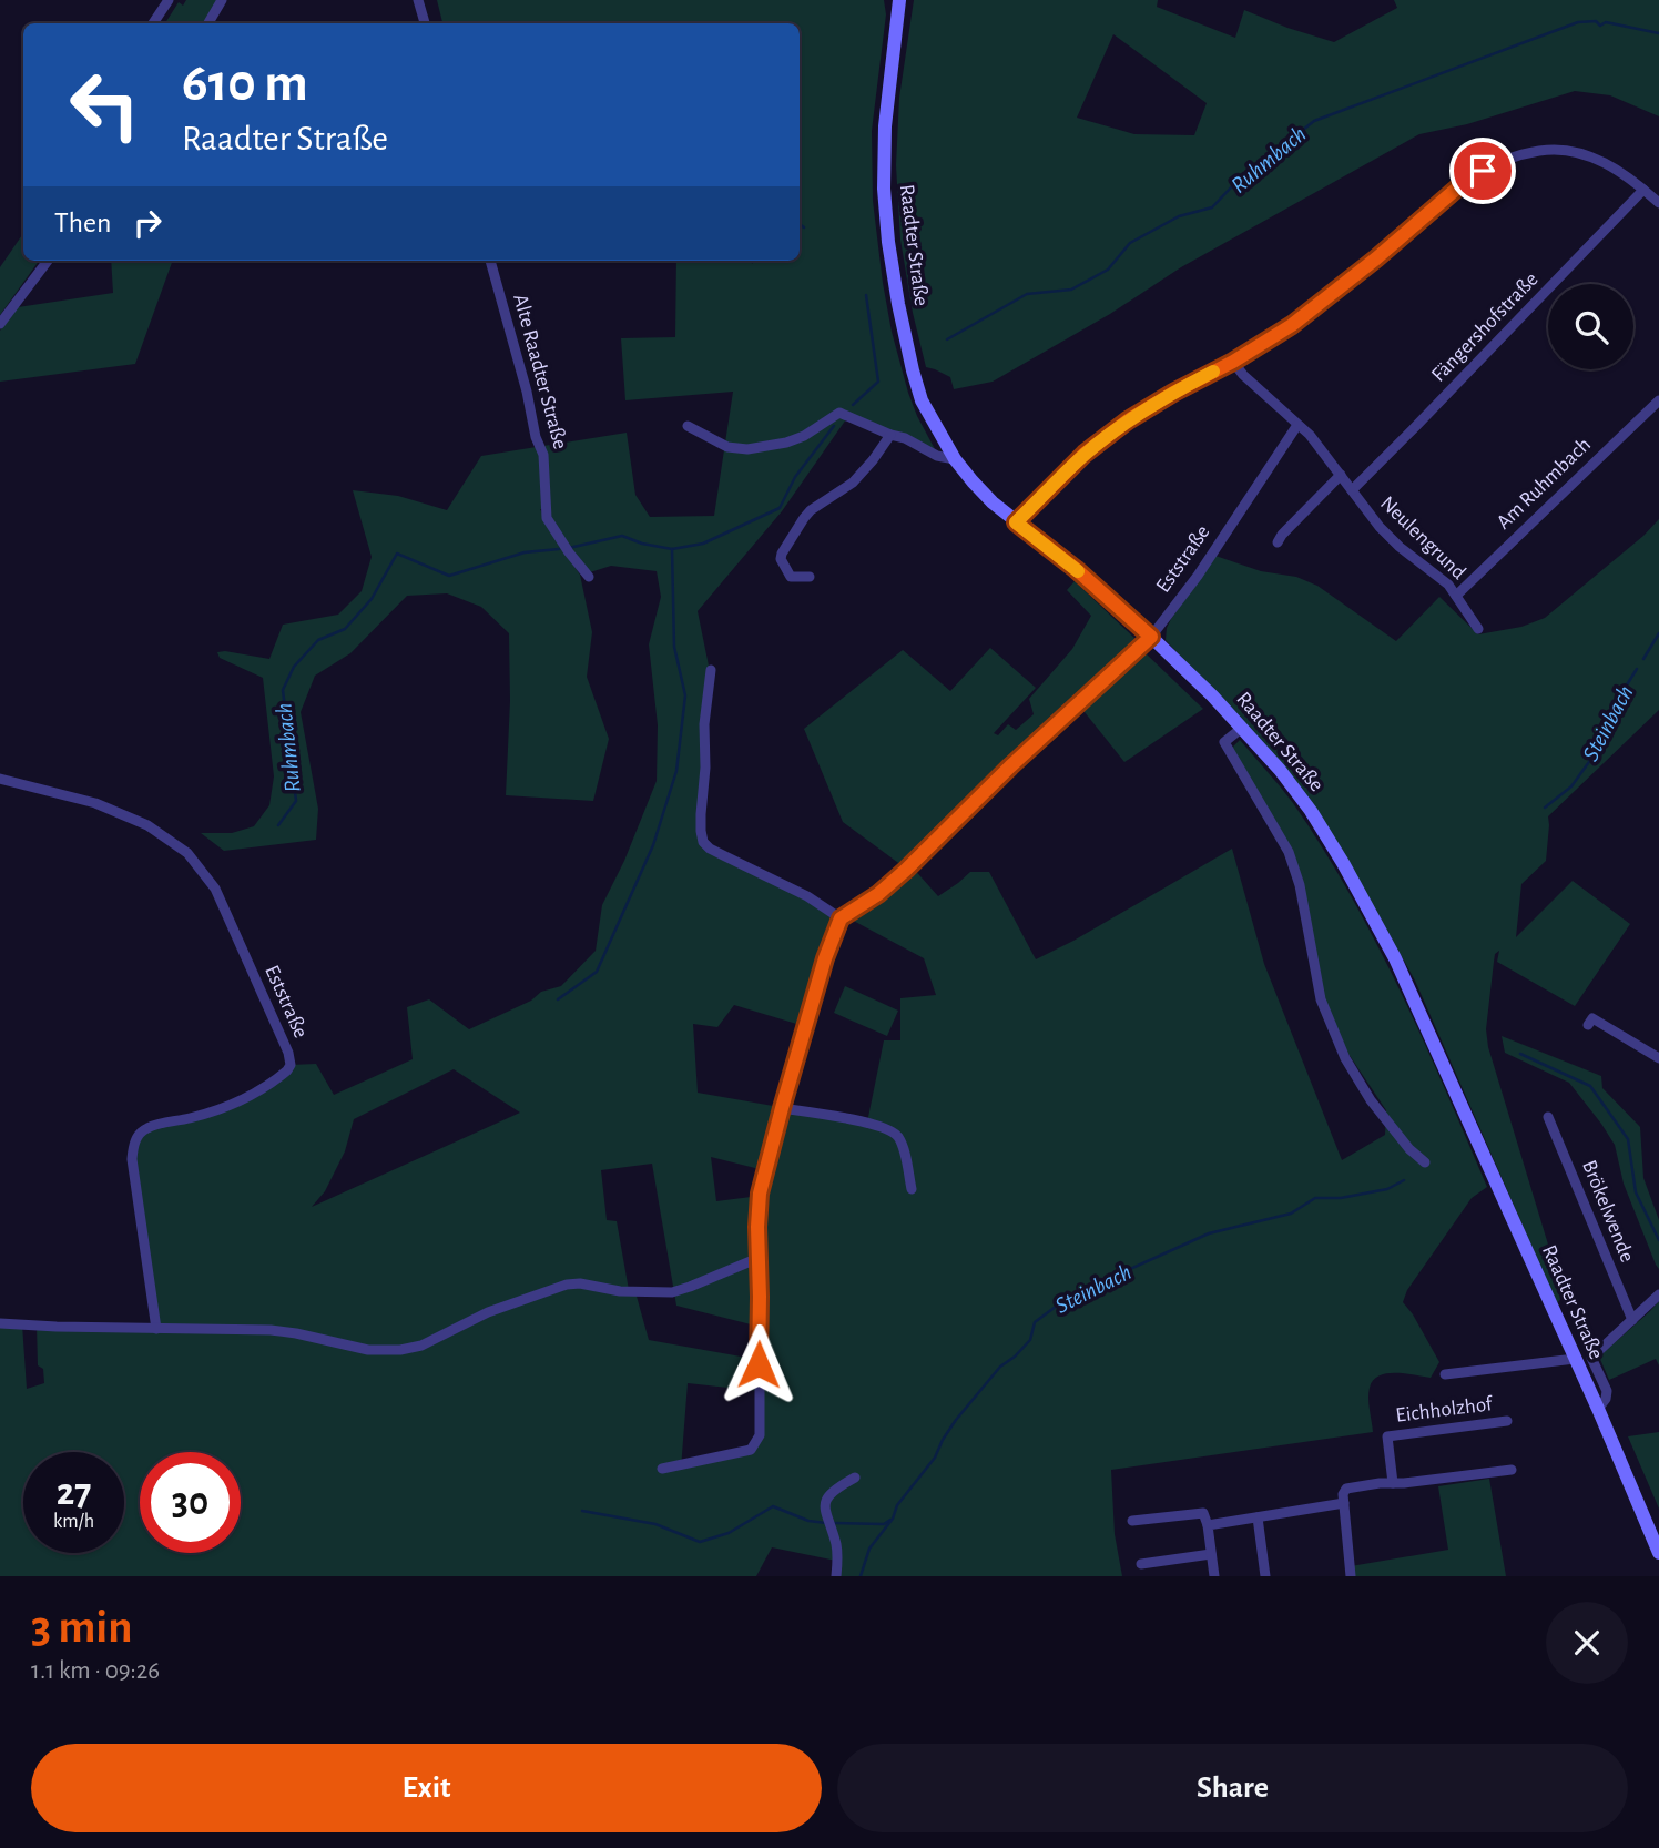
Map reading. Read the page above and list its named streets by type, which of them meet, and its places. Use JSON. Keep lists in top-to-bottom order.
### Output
{
  "streets": {
    "main road": ["Raadter Straße"],
    "street": [
      "Fängershofstraße",
      "Alte Raadter Straße",
      "Am Ruhmbach",
      "Neulengrund",
      "Eststraße",
      "Brökelwende",
      "Eichholzhof"
    ]
  },
  "crossings": [
    ["Raadter Straße", "Eststraße"],
    ["Fängershofstraße", "Neulengrund"],
    ["Am Ruhmbach", "Neulengrund"],
    ["Neulengrund", "Eststraße"]
  ],
  "water": ["Ruhmbach", "Steinbach"],
  "page": {
    "turn": ["610 m", "Raadter Straße"],
    "then": "Then",
    "speed": "27 km/h",
    "limit": "30",
    "heading": ["3 min", "1.1 km · 09:26"],
    "buttons": ["Exit", "Share"]
  }
}
